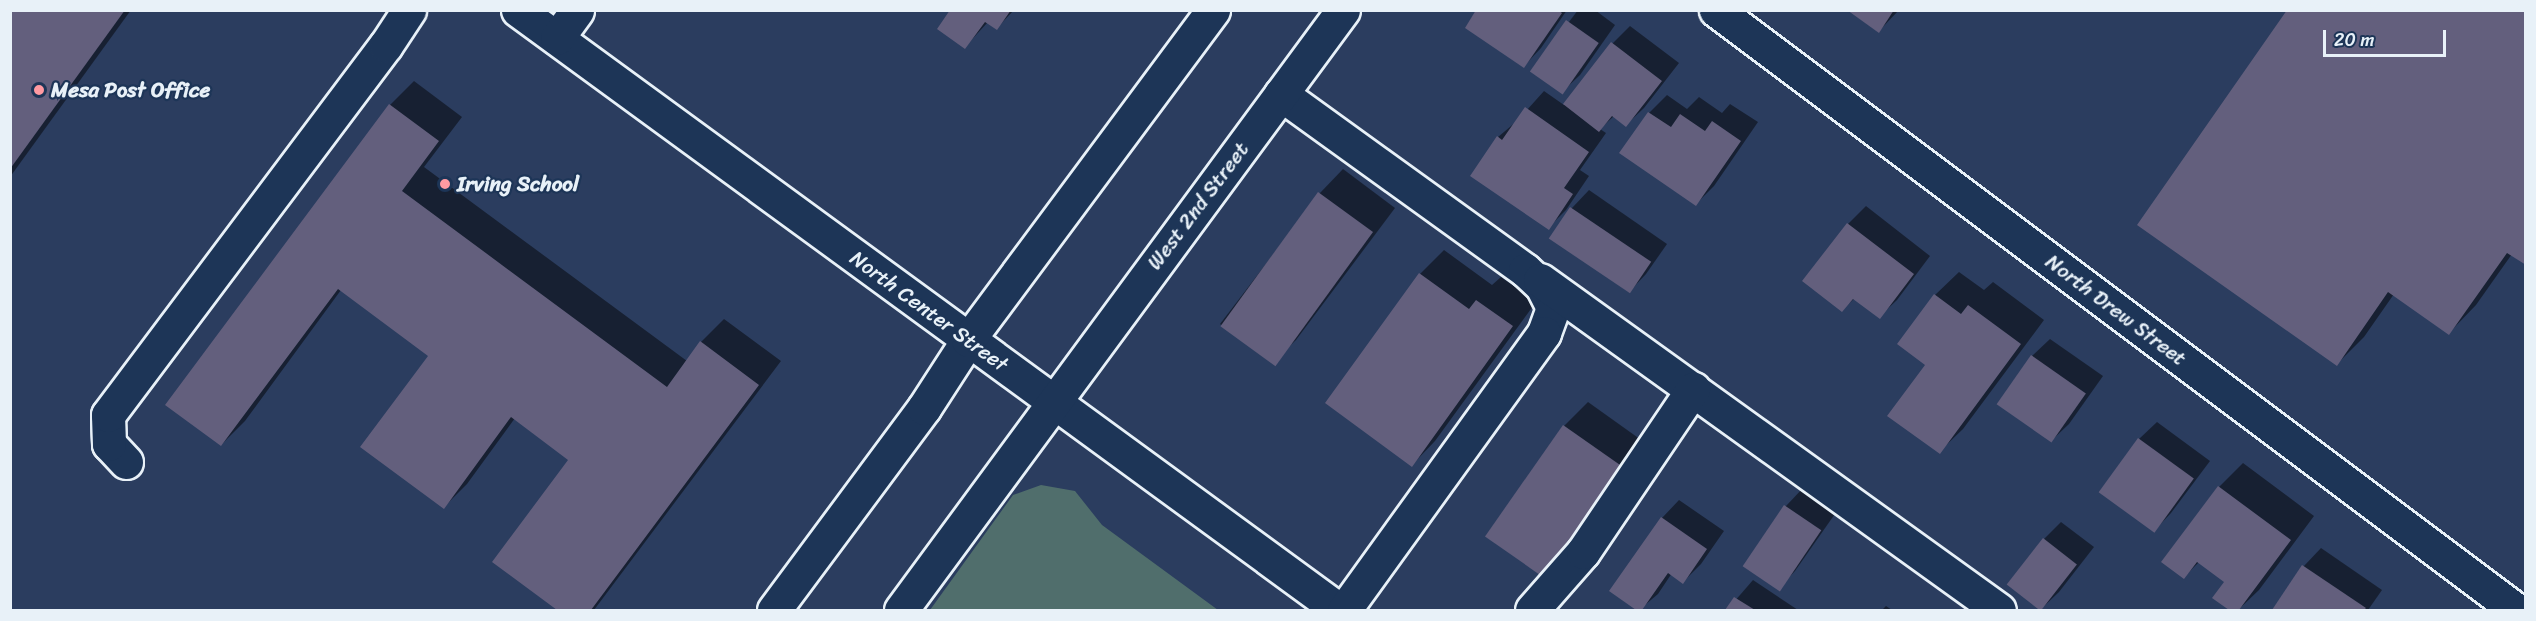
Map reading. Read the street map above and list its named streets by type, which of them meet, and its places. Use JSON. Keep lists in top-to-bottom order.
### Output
{
  "streets": {
    "street": ["West 2nd Street", "North Drew Street", "North Center Street"]
  },
  "crossings": [
    ["West 2nd Street", "North Center Street"]
  ],
  "places": ["Mesa Post Office", "Irving School"],
  "scale_bar": "20 m"
}
